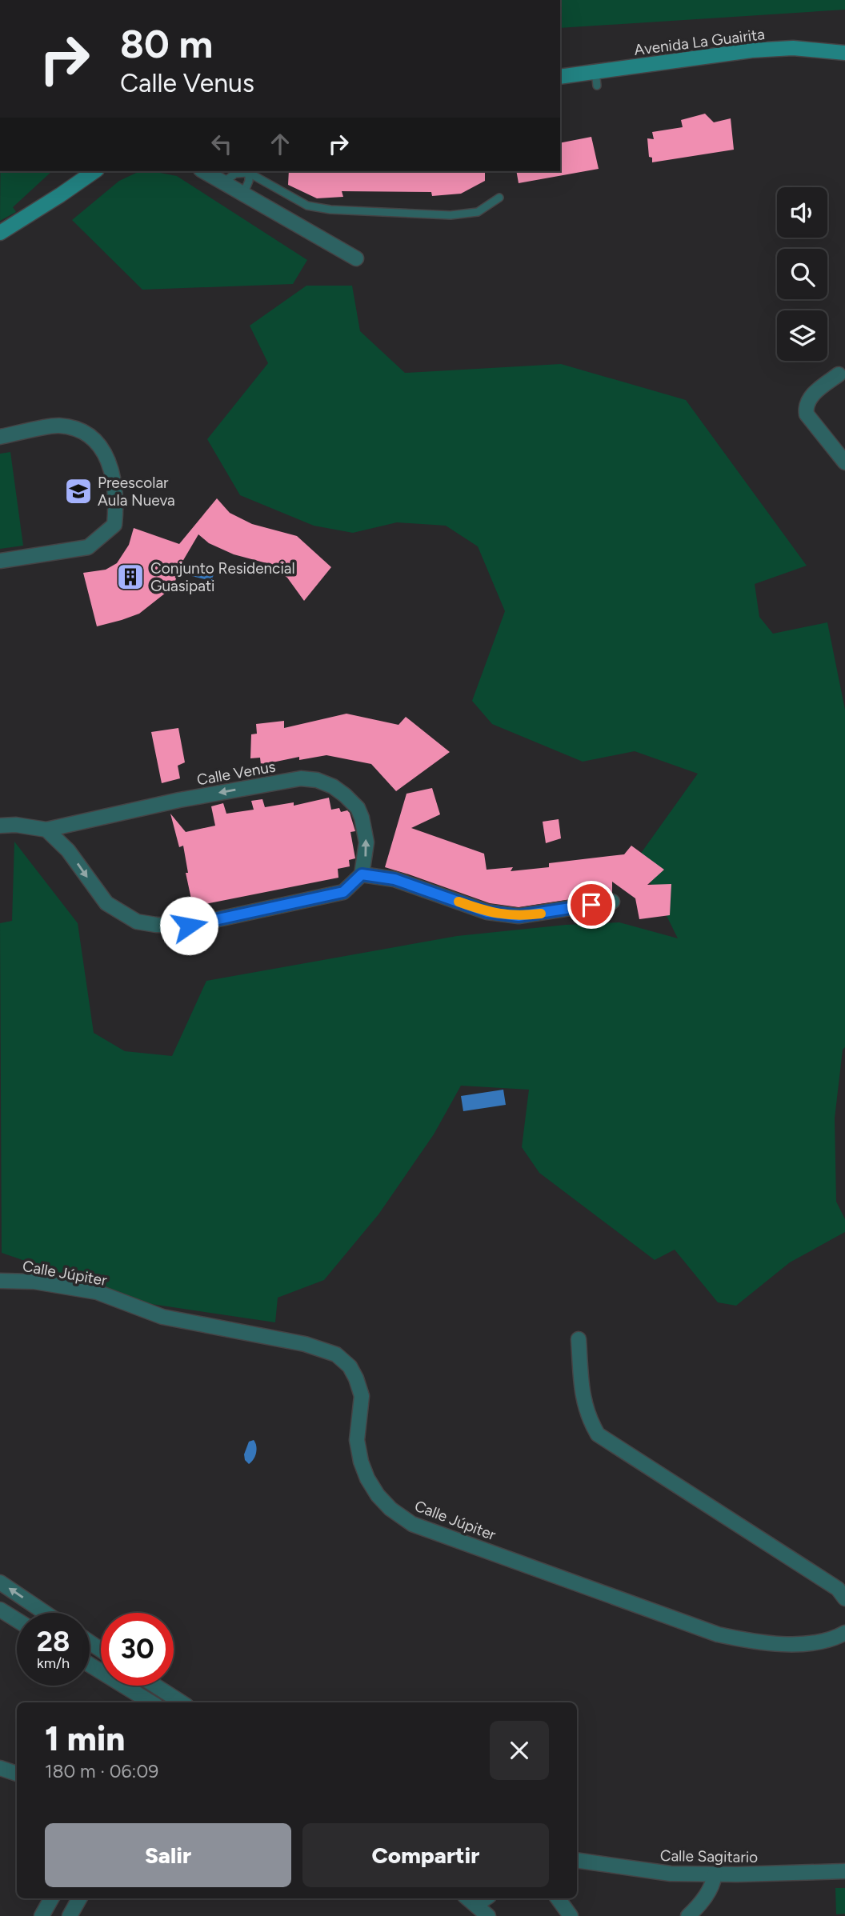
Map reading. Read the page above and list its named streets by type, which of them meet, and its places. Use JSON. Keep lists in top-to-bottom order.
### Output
{
  "streets": {
    "street": [
      "Avenida La Guairita",
      "Calle Venus",
      "Calle Júpiter",
      "Calle Sagitario"
    ]
  },
  "one_way": ["Calle Venus"],
  "places": {
    "school or university": ["Preescolar Aula Nueva"],
    "building": ["Conjunto Residencial Guasipati"]
  },
  "page": {
    "turn": ["80 m", "Calle Venus"],
    "speed": "28 km/h",
    "limit": "30",
    "heading": ["1 min", "180 m · 06:09"],
    "buttons": ["Salir", "Compartir"]
  }
}
